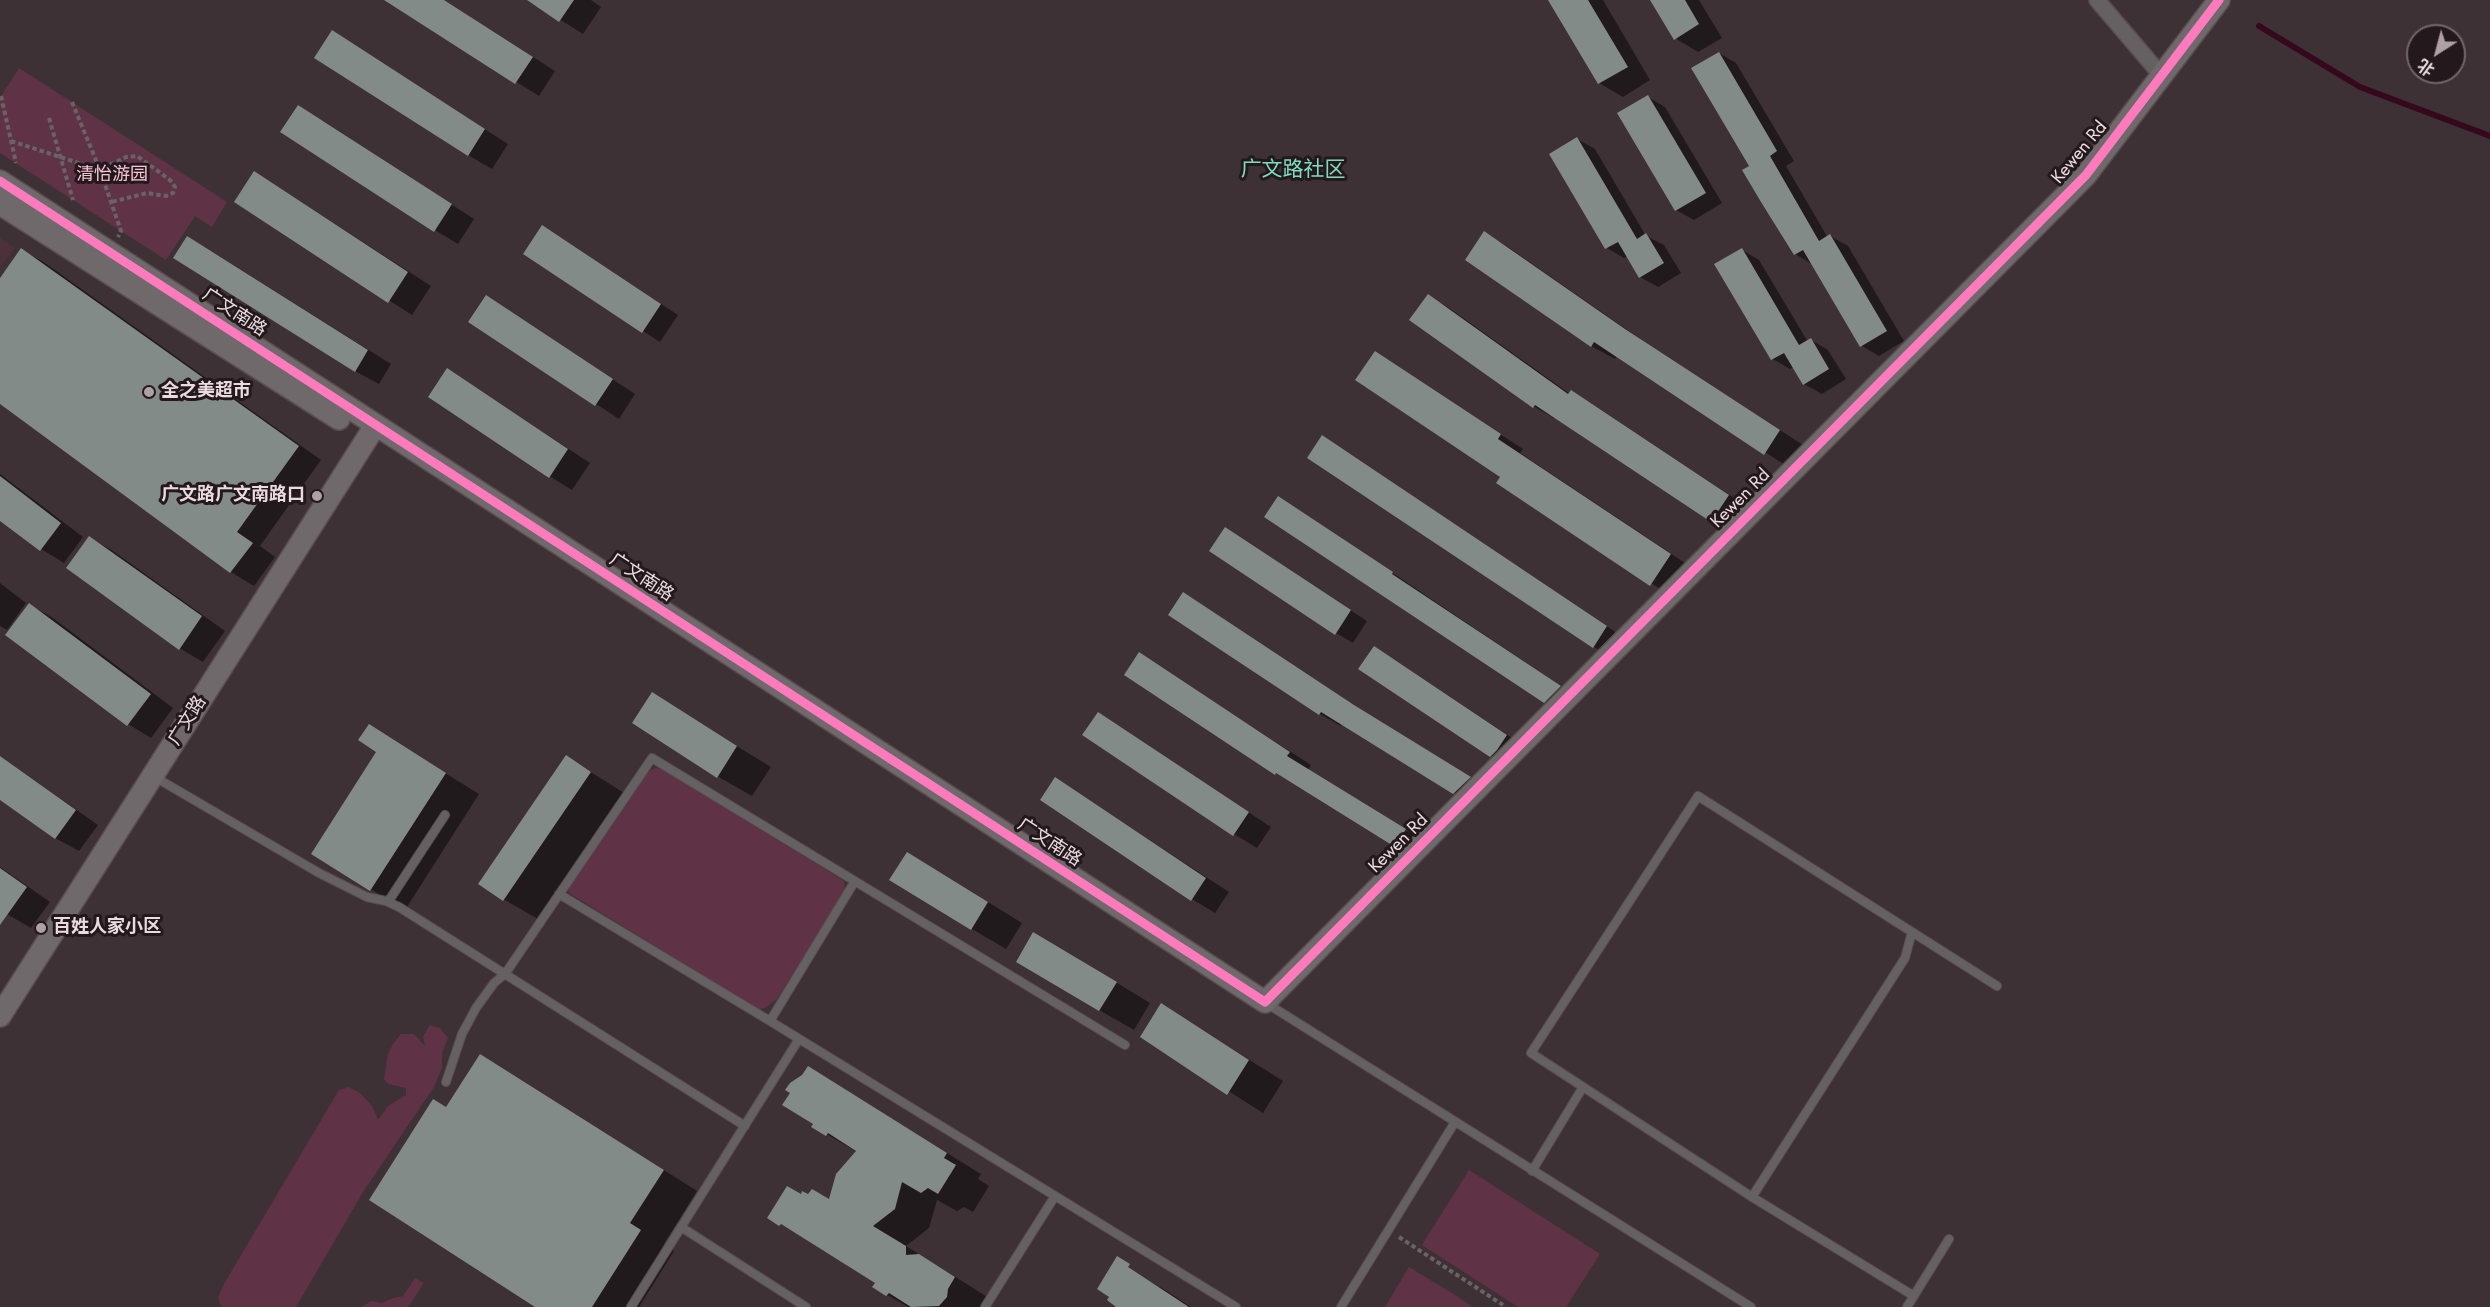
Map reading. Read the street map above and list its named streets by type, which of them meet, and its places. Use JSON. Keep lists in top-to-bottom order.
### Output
{
  "streets": {
    "street": ["Kewen Rd", "广文南路", "广文路"]
  },
  "crossings": [
    ["Kewen Rd", "广文南路"],
    ["广文南路", "广文路"]
  ],
  "districts": ["广文路社区"],
  "parks": ["清怡游园"],
  "places": ["全之美超市", "广文路广文南路口", "百姓人家小区"],
  "north": "bottom left"
}
